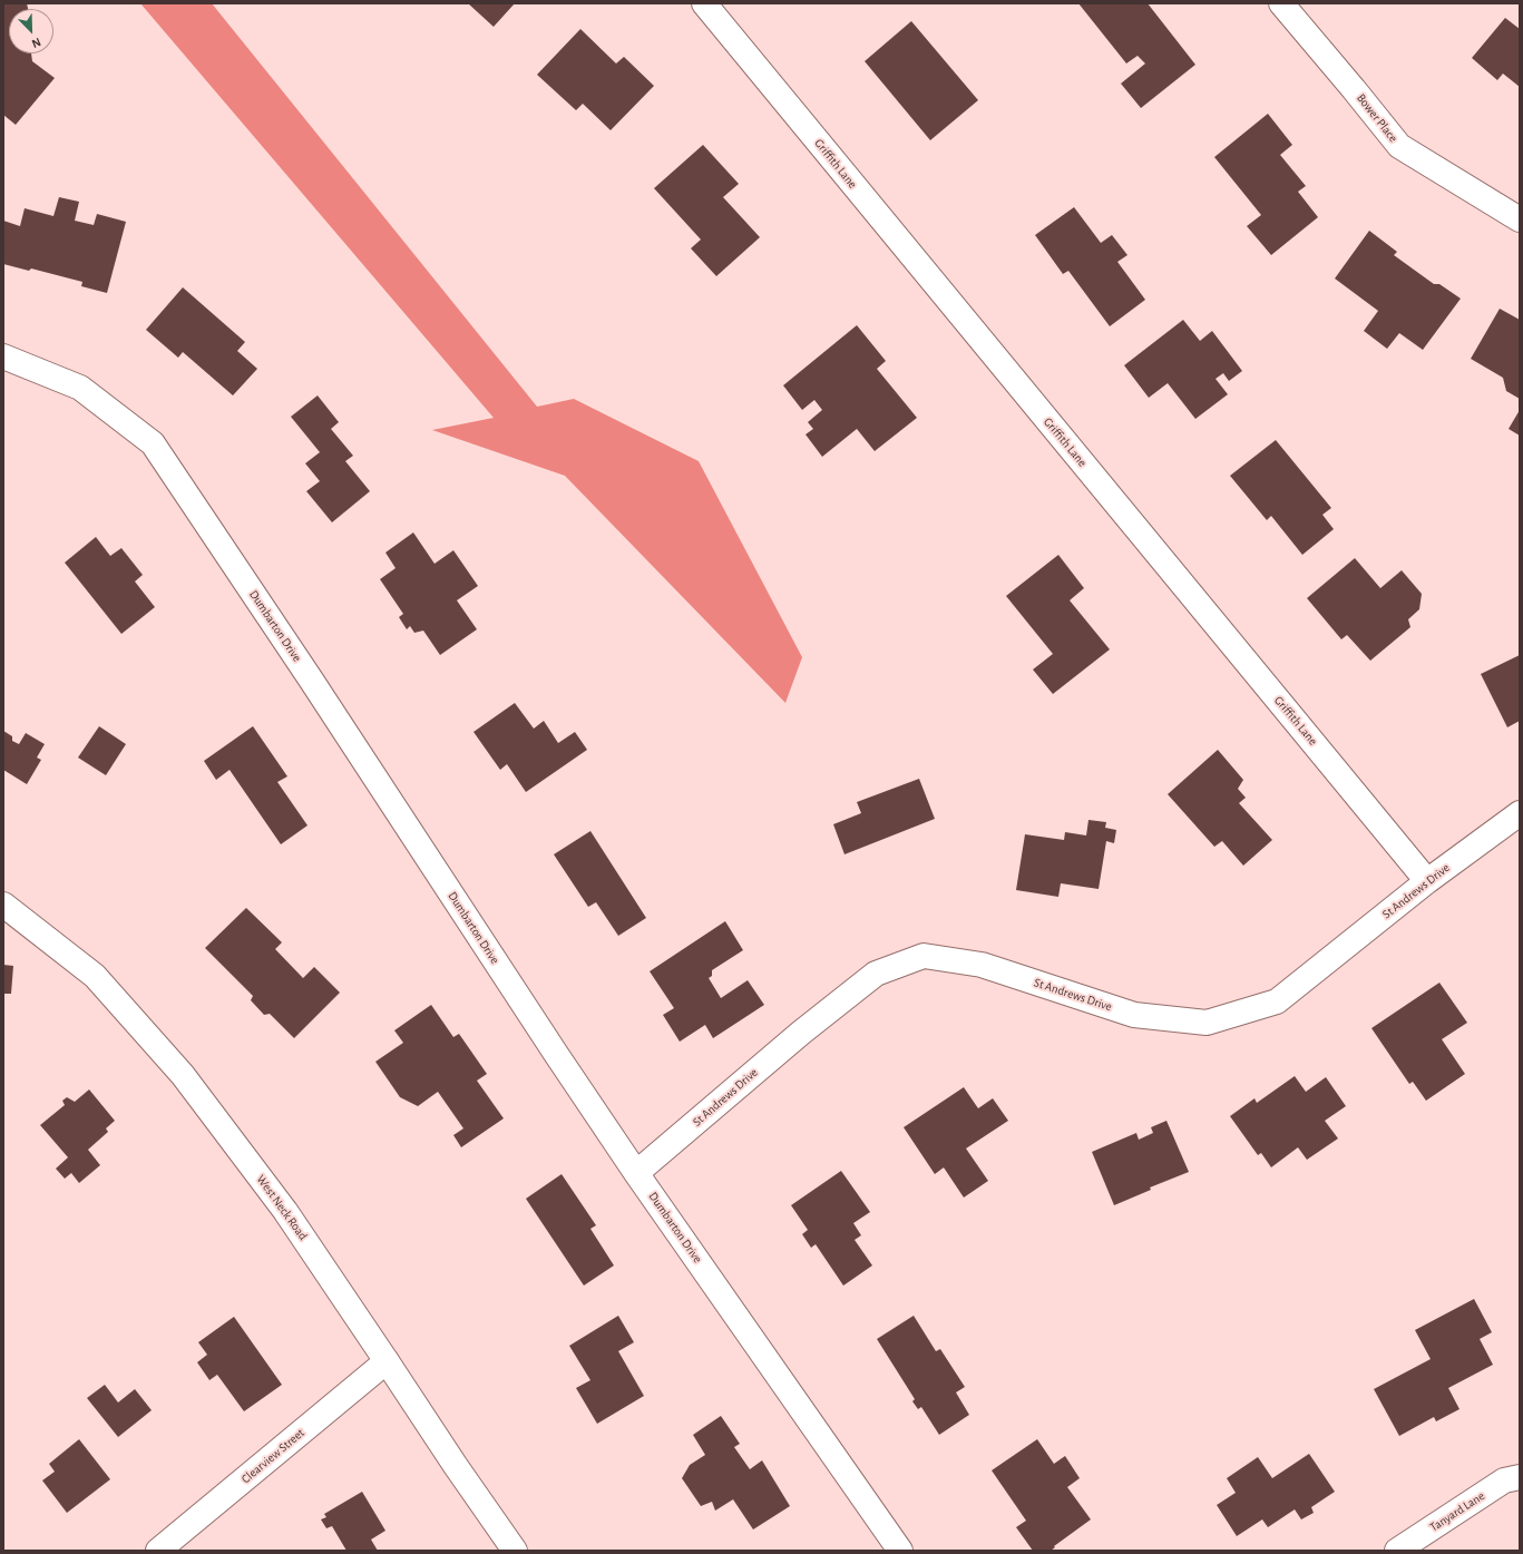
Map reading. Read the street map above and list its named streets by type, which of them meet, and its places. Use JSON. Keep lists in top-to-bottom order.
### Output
{
  "streets": {
    "street": [
      "Bower Place",
      "Griffith Lane",
      "Dumbarton Drive",
      "St Andrews Drive",
      "West Neck Road",
      "Clearview Street",
      "Tanyard Lane"
    ]
  },
  "crossings": [
    ["Griffith Lane", "St Andrews Drive"],
    ["Dumbarton Drive", "St Andrews Drive"],
    ["West Neck Road", "Clearview Street"]
  ],
  "north": "bottom right"
}
